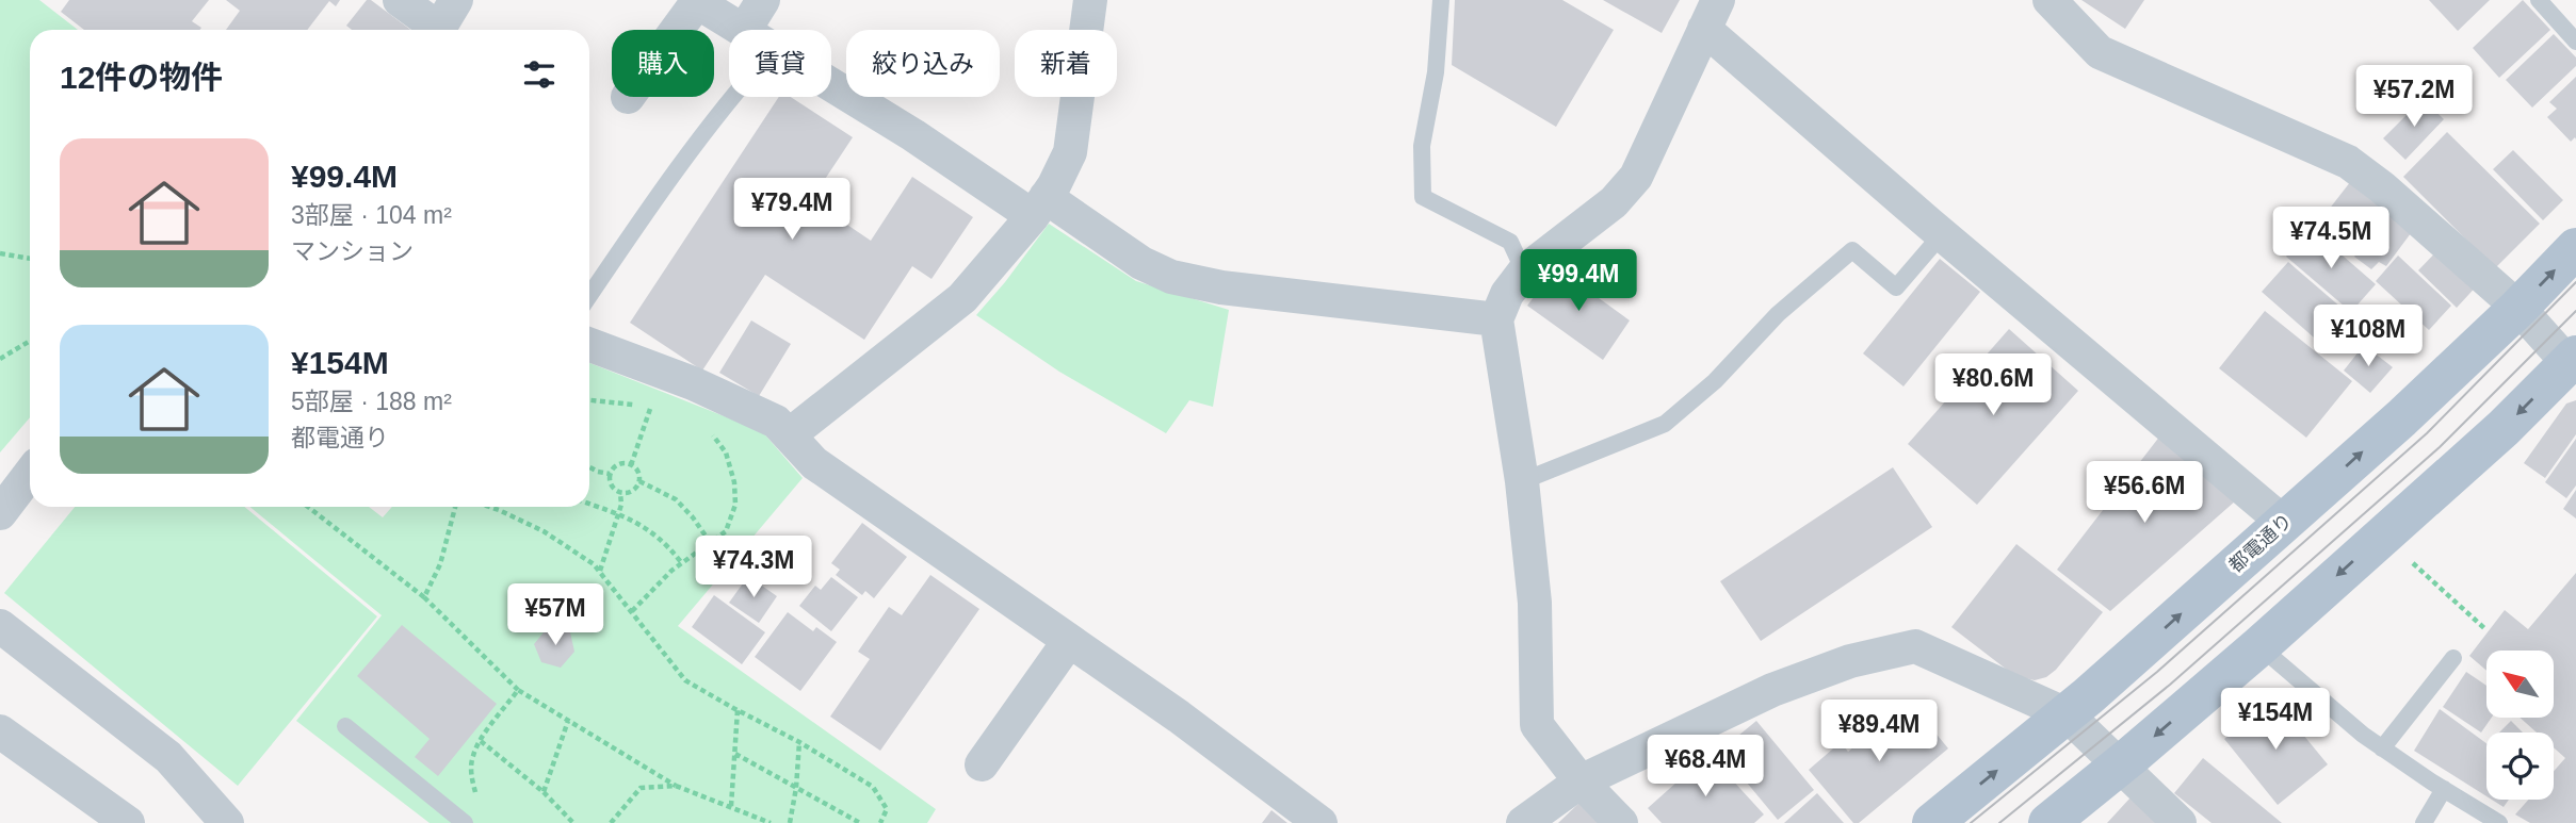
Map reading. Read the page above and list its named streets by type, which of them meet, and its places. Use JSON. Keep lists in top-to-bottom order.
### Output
{
  "streets": {
    "main road": ["都電通り"]
  },
  "north": "top left",
  "page": {
    "chip": [
      "購入",
      "賃貸",
      "絞り込み",
      "新着"
    ],
    "heading": "12件の物件",
    "price": [
      "¥57.2M",
      "¥79.4M",
      "¥74.5M",
      "¥99.4M",
      "¥108M",
      "¥80.6M",
      "¥56.6M",
      "¥74.3M",
      "¥57M",
      "¥154M",
      "¥89.4M",
      "¥68.4M"
    ],
    "list": [
      {
        "name": "¥99.4M",
        "note": "3部屋 · 104 m² · マンション"
      },
      {
        "name": "¥154M",
        "note": "5部屋 · 188 m² · 都電通り"
      }
    ]
  }
}
